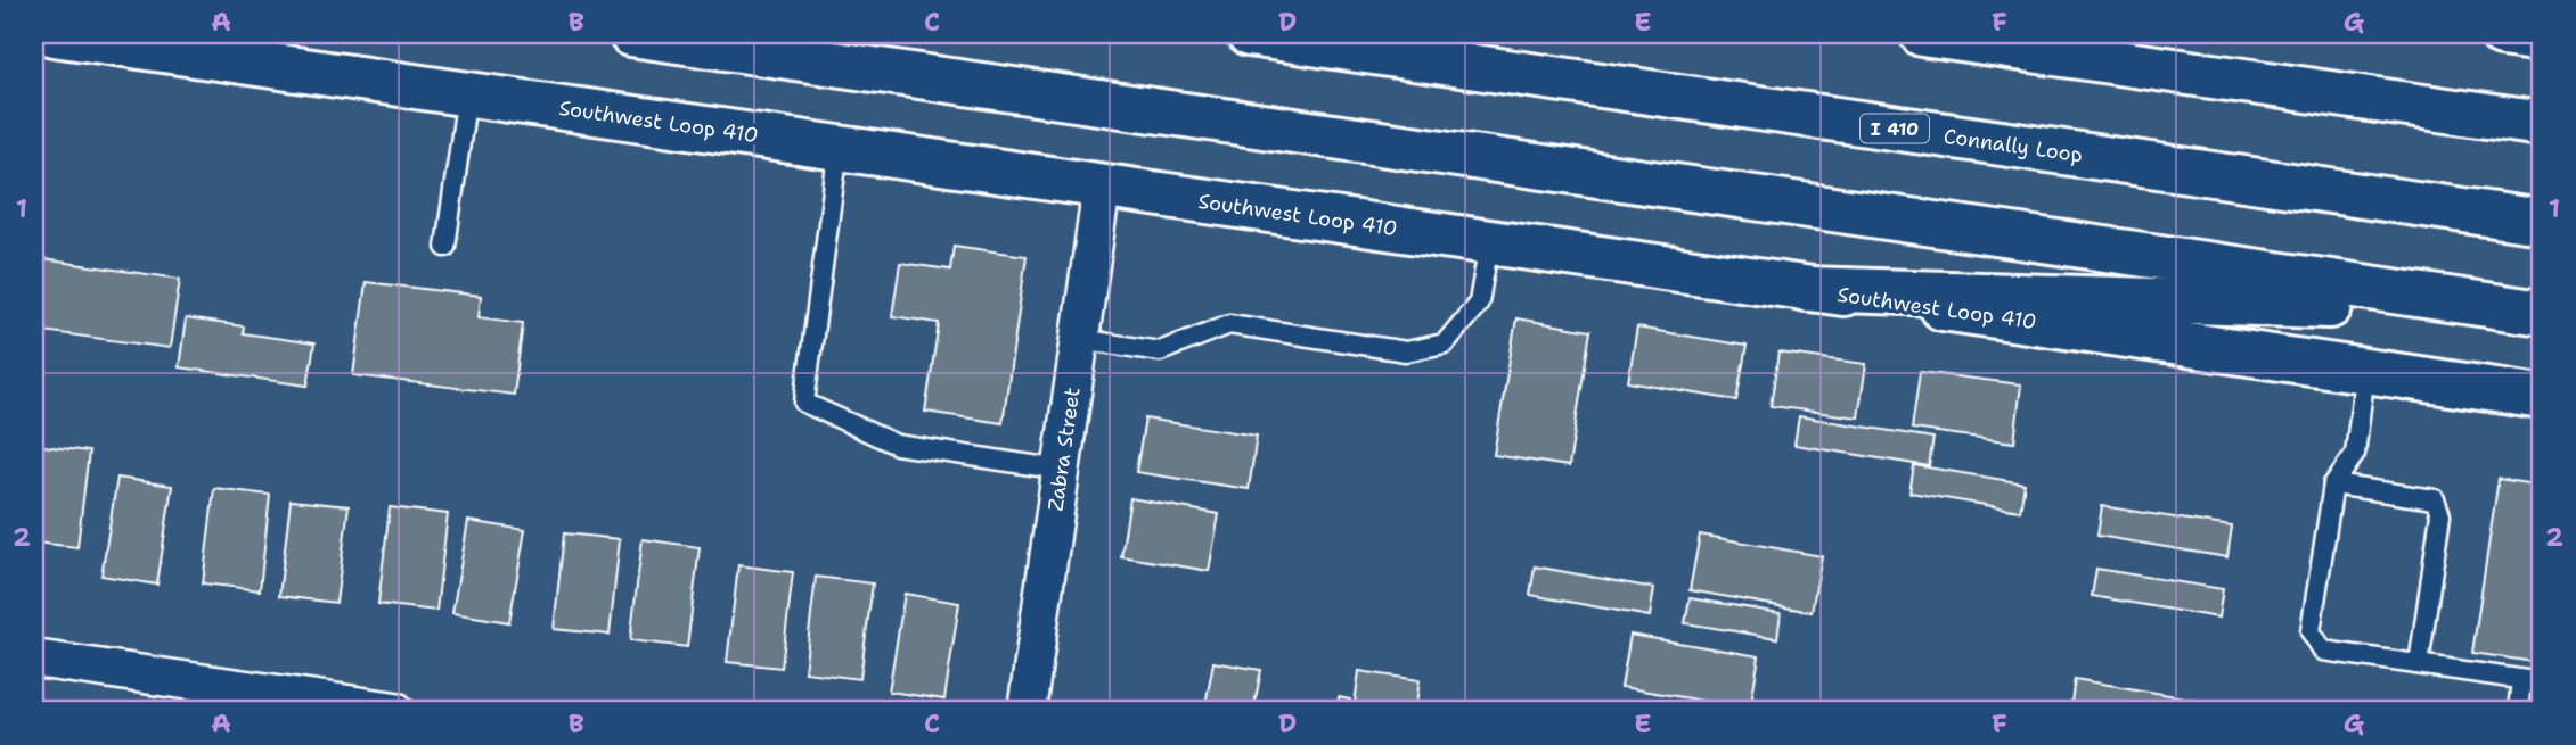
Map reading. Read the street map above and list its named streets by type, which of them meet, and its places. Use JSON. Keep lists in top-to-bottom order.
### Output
{
  "streets": {
    "main road": ["Southwest Loop 410", "I 410", "Connally Loop"],
    "street": ["Zabra Street"]
  },
  "crossings": [
    ["Southwest Loop 410", "Zabra Street"]
  ],
  "grid": {
    "columns": [
      "A",
      "B",
      "C",
      "D",
      "E",
      "F",
      "G"
    ],
    "rows": ["1", "2"]
  }
}
